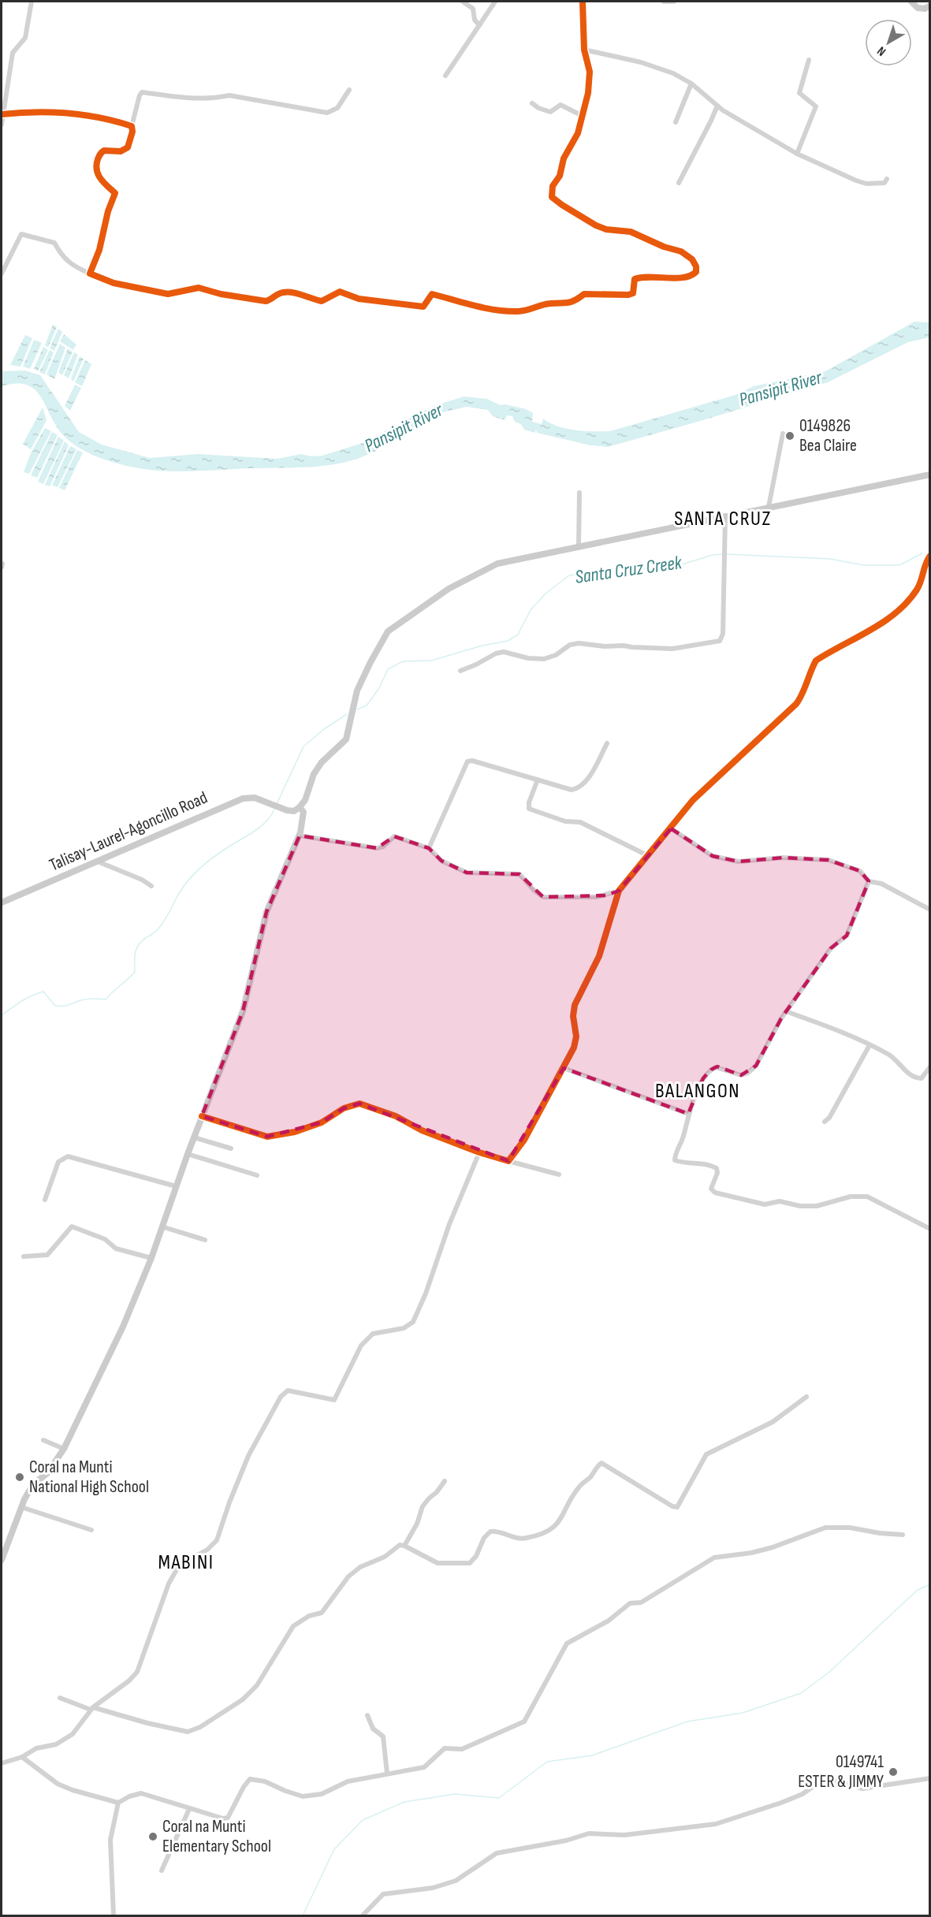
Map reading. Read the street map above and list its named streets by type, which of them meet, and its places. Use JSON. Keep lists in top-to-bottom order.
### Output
{
  "streets": {
    "main road": ["Talisay-Laurel-Agoncillo Road"]
  },
  "districts": ["SANTA CRUZ", "BALANGON", "MABINI"],
  "water": ["Pansipit River", "Santa Cruz Creek"],
  "places": [
    "0149826 Bea Claire",
    "Coral na Munti National High School",
    "0149741 ESTER & JIMMY",
    "Coral na Munti Elementary School"
  ],
  "north": "bottom left"
}
